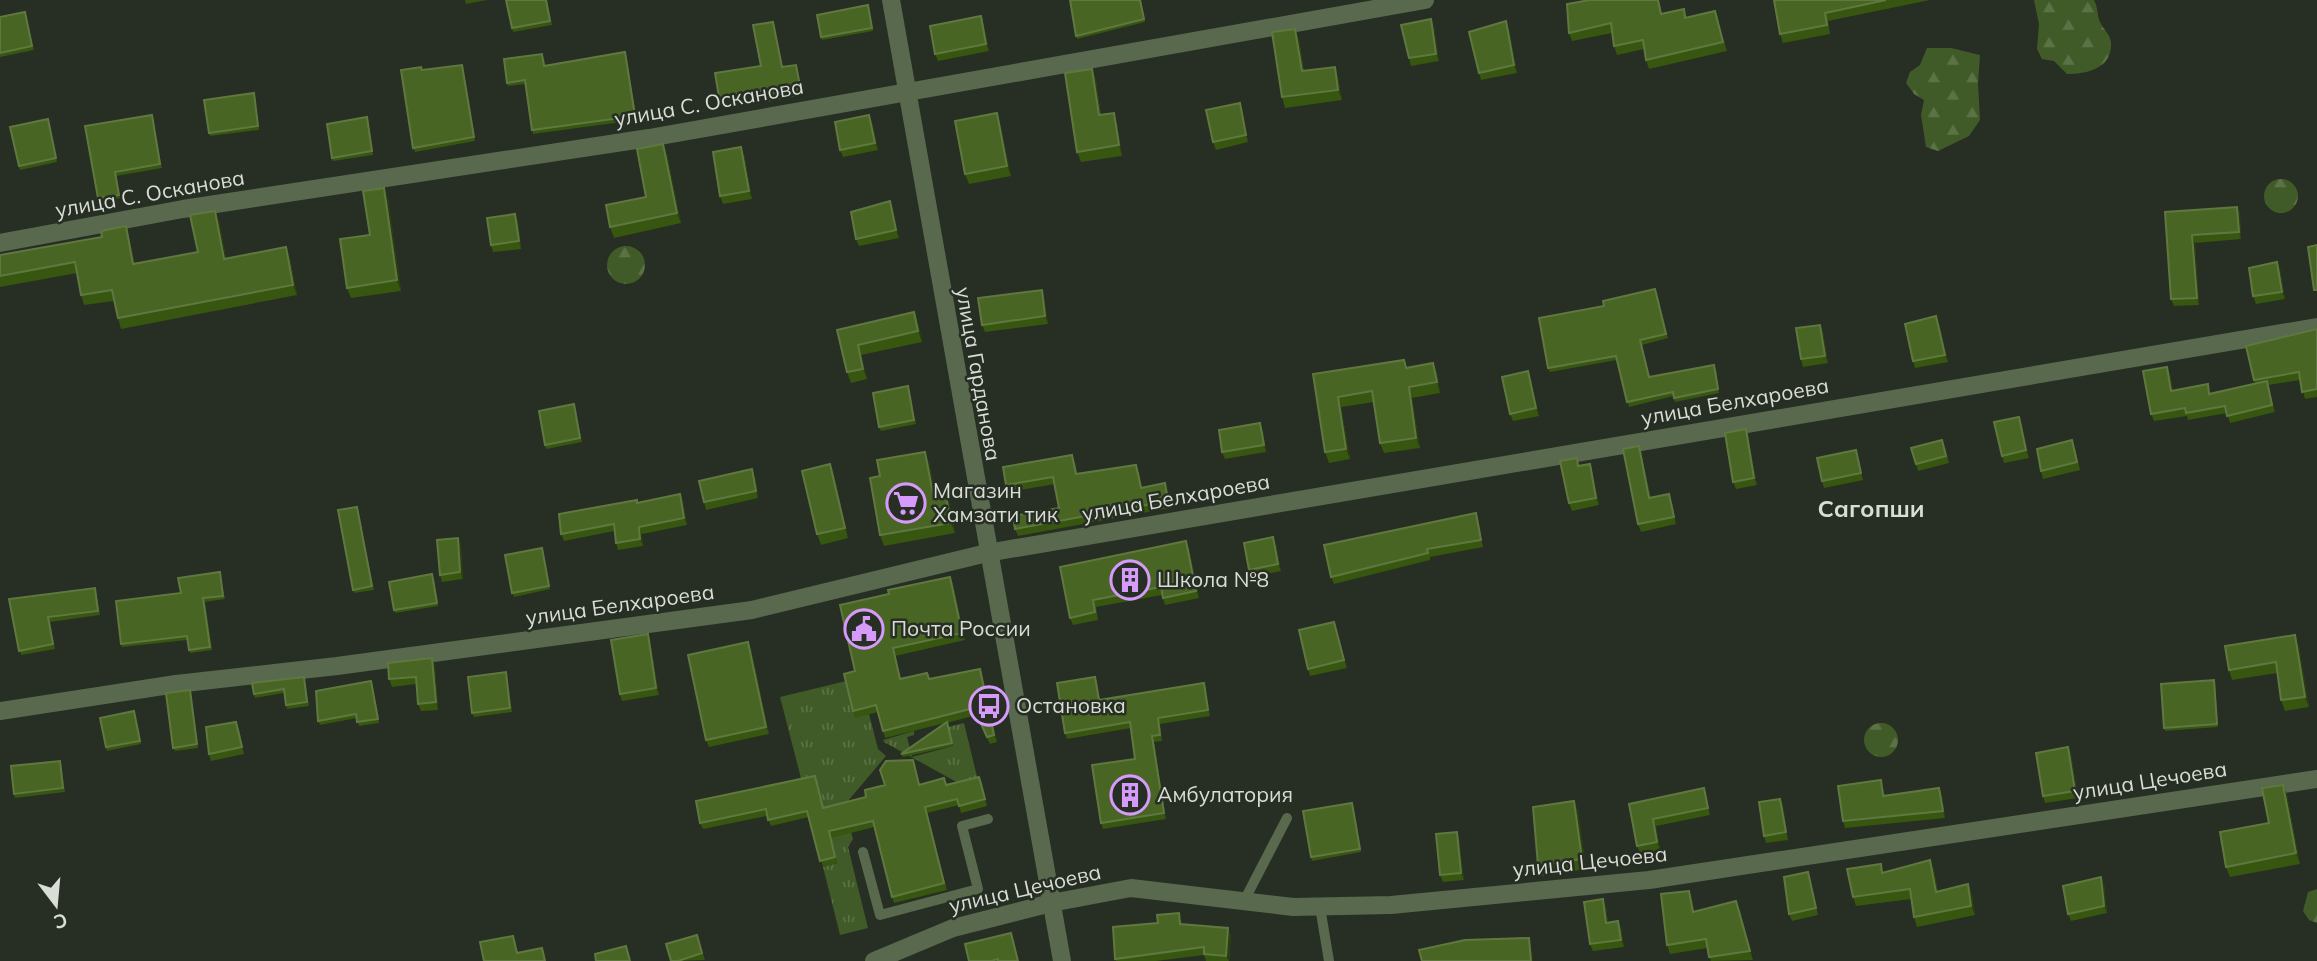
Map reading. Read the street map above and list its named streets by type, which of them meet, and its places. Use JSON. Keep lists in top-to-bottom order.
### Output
{
  "streets": {
    "street": [
      "улица С. Осканова",
      "улица Гарданова",
      "улица Белхароева",
      "улица Цечоева"
    ]
  },
  "crossings": [
    ["улица С. Осканова", "улица Гарданова"],
    ["улица Гарданова", "улица Белхароева"],
    ["улица Гарданова", "улица Цечоева"]
  ],
  "districts": ["Сагопши"],
  "places": {
    "supermarket": ["Магазин Хамзати тик"],
    "building": ["Школа №8", "Амбулатория"],
    "public building": ["Почта России"],
    "bus stop": ["Остановка"]
  },
  "north": "bottom"
}
